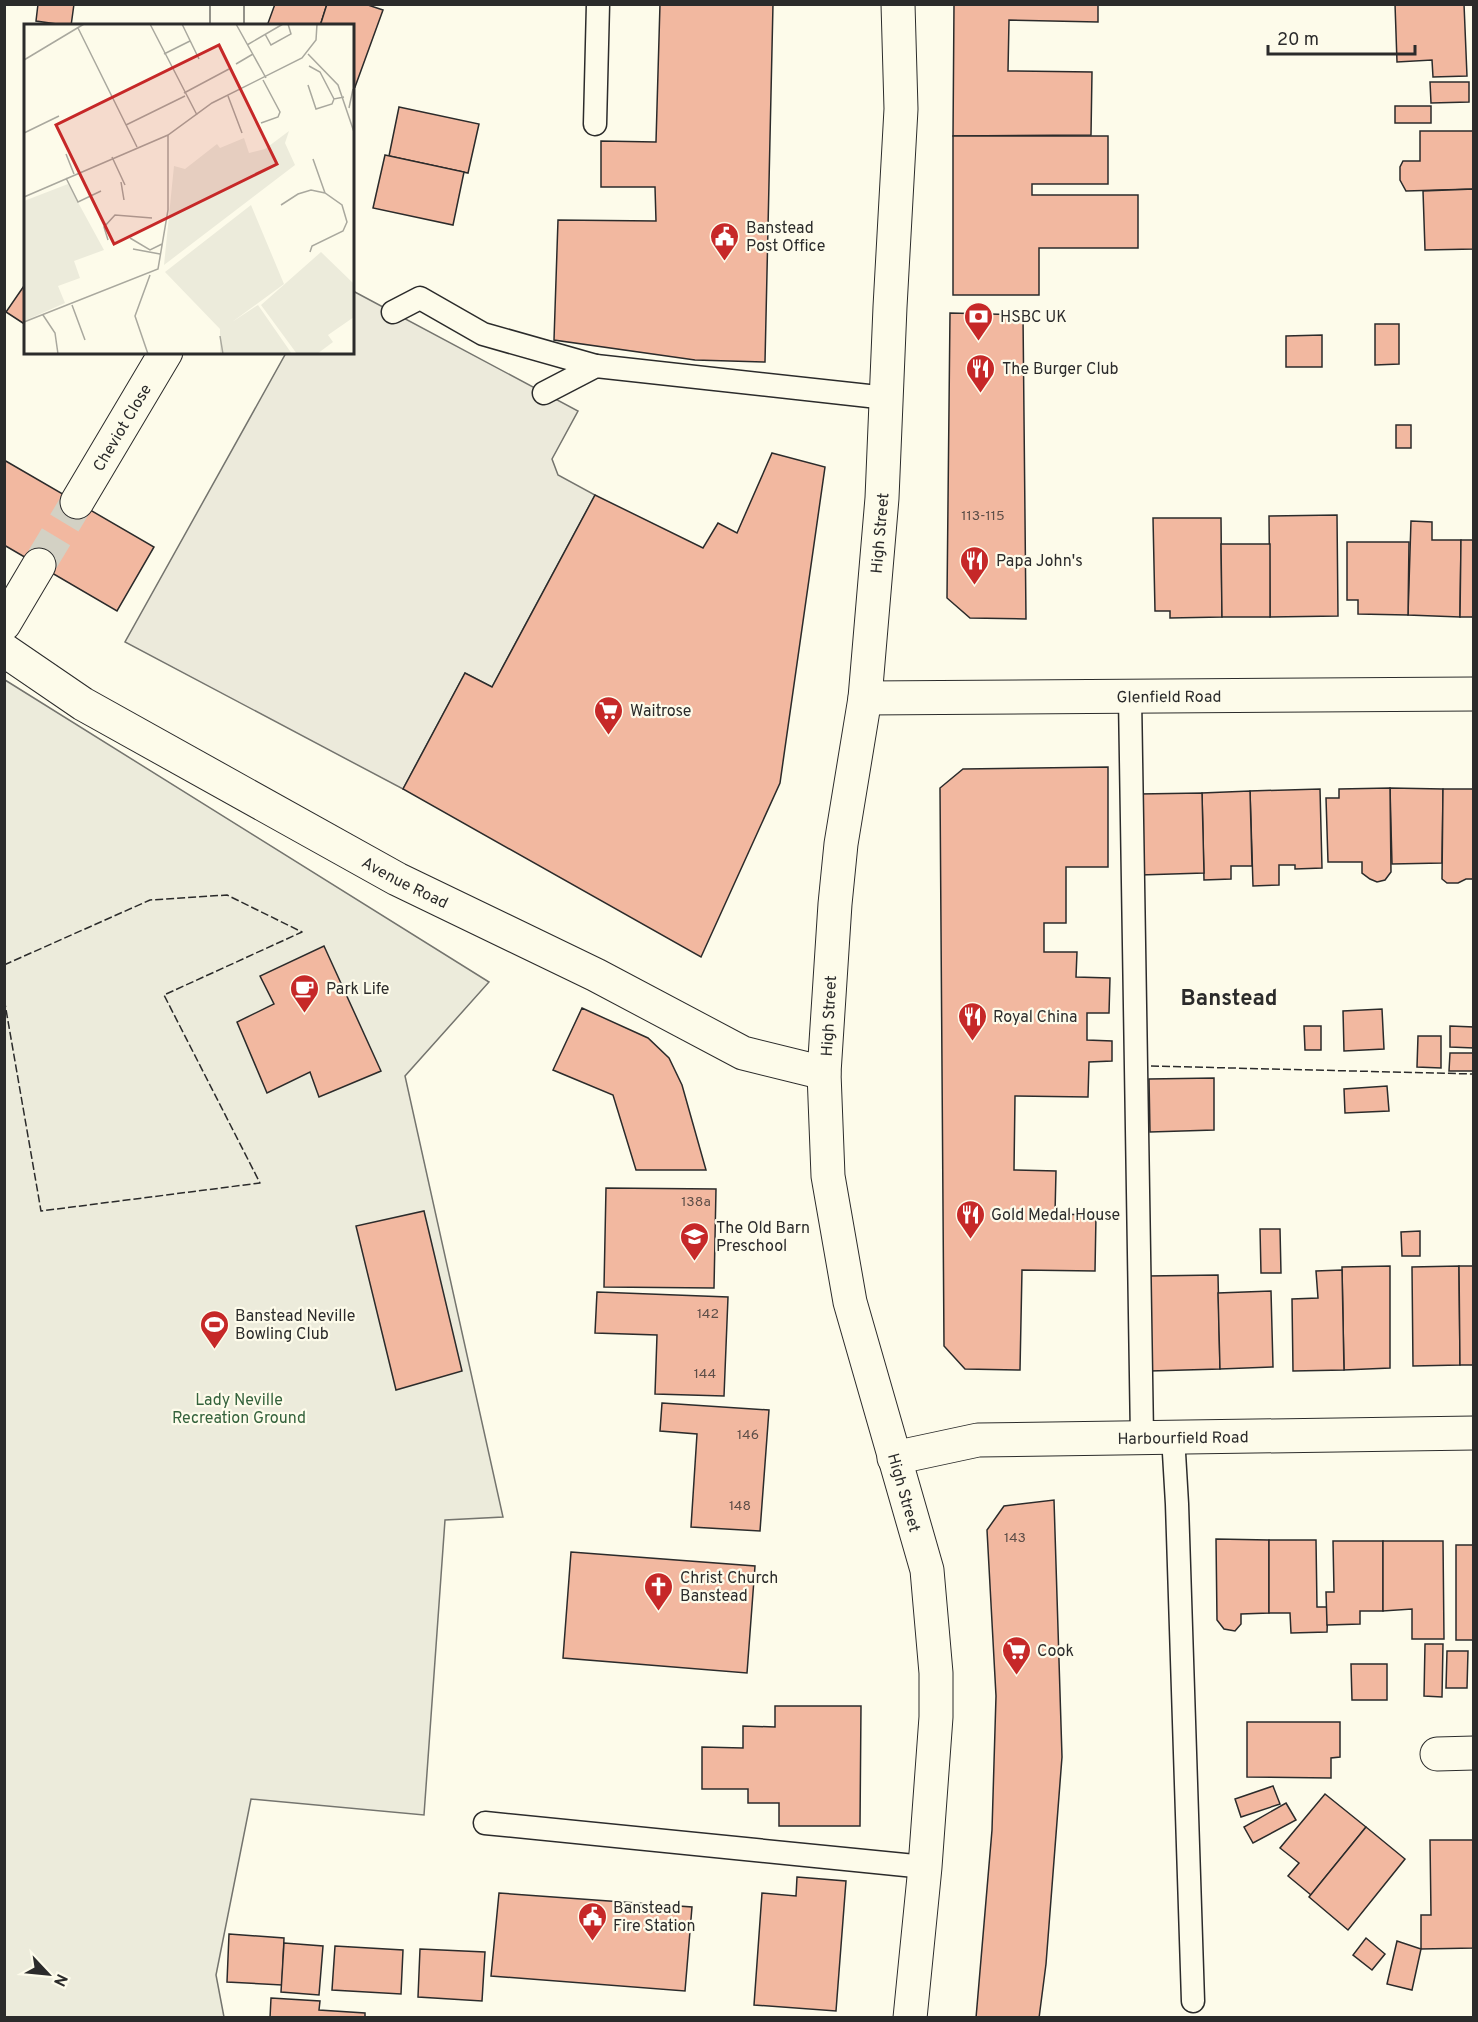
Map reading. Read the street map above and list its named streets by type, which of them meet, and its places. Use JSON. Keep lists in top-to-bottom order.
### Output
{
  "streets": {
    "street": [
      "Cheviot Close",
      "High Street",
      "Glenfield Road",
      "Avenue Road",
      "Harbourfield Road"
    ]
  },
  "crossings": [
    ["High Street", "Glenfield Road"],
    ["High Street", "Avenue Road"],
    ["High Street", "Harbourfield Road"]
  ],
  "districts": ["Banstead"],
  "parks": ["Lady Neville Recreation Ground"],
  "places": {
    "public building": ["Banstead Post Office", "Banstead Fire Station"],
    "bank": ["HSBC UK"],
    "restaurant": [
      "The Burger Club",
      "Papa John's",
      "Royal China",
      "Gold Medal House"
    ],
    "supermarket": ["Waitrose", "Cook"],
    "cafe": ["Park Life"],
    "school or university": ["The Old Barn Preschool"],
    "sports": ["Banstead Neville Bowling Club"],
    "church": ["Christ Church Banstead"]
  },
  "house_numbers": [
    "113-115",
    "138a",
    "142",
    "144",
    "146",
    "148",
    "143"
  ],
  "scale_bar": "20 m",
  "north": "bottom right"
}
